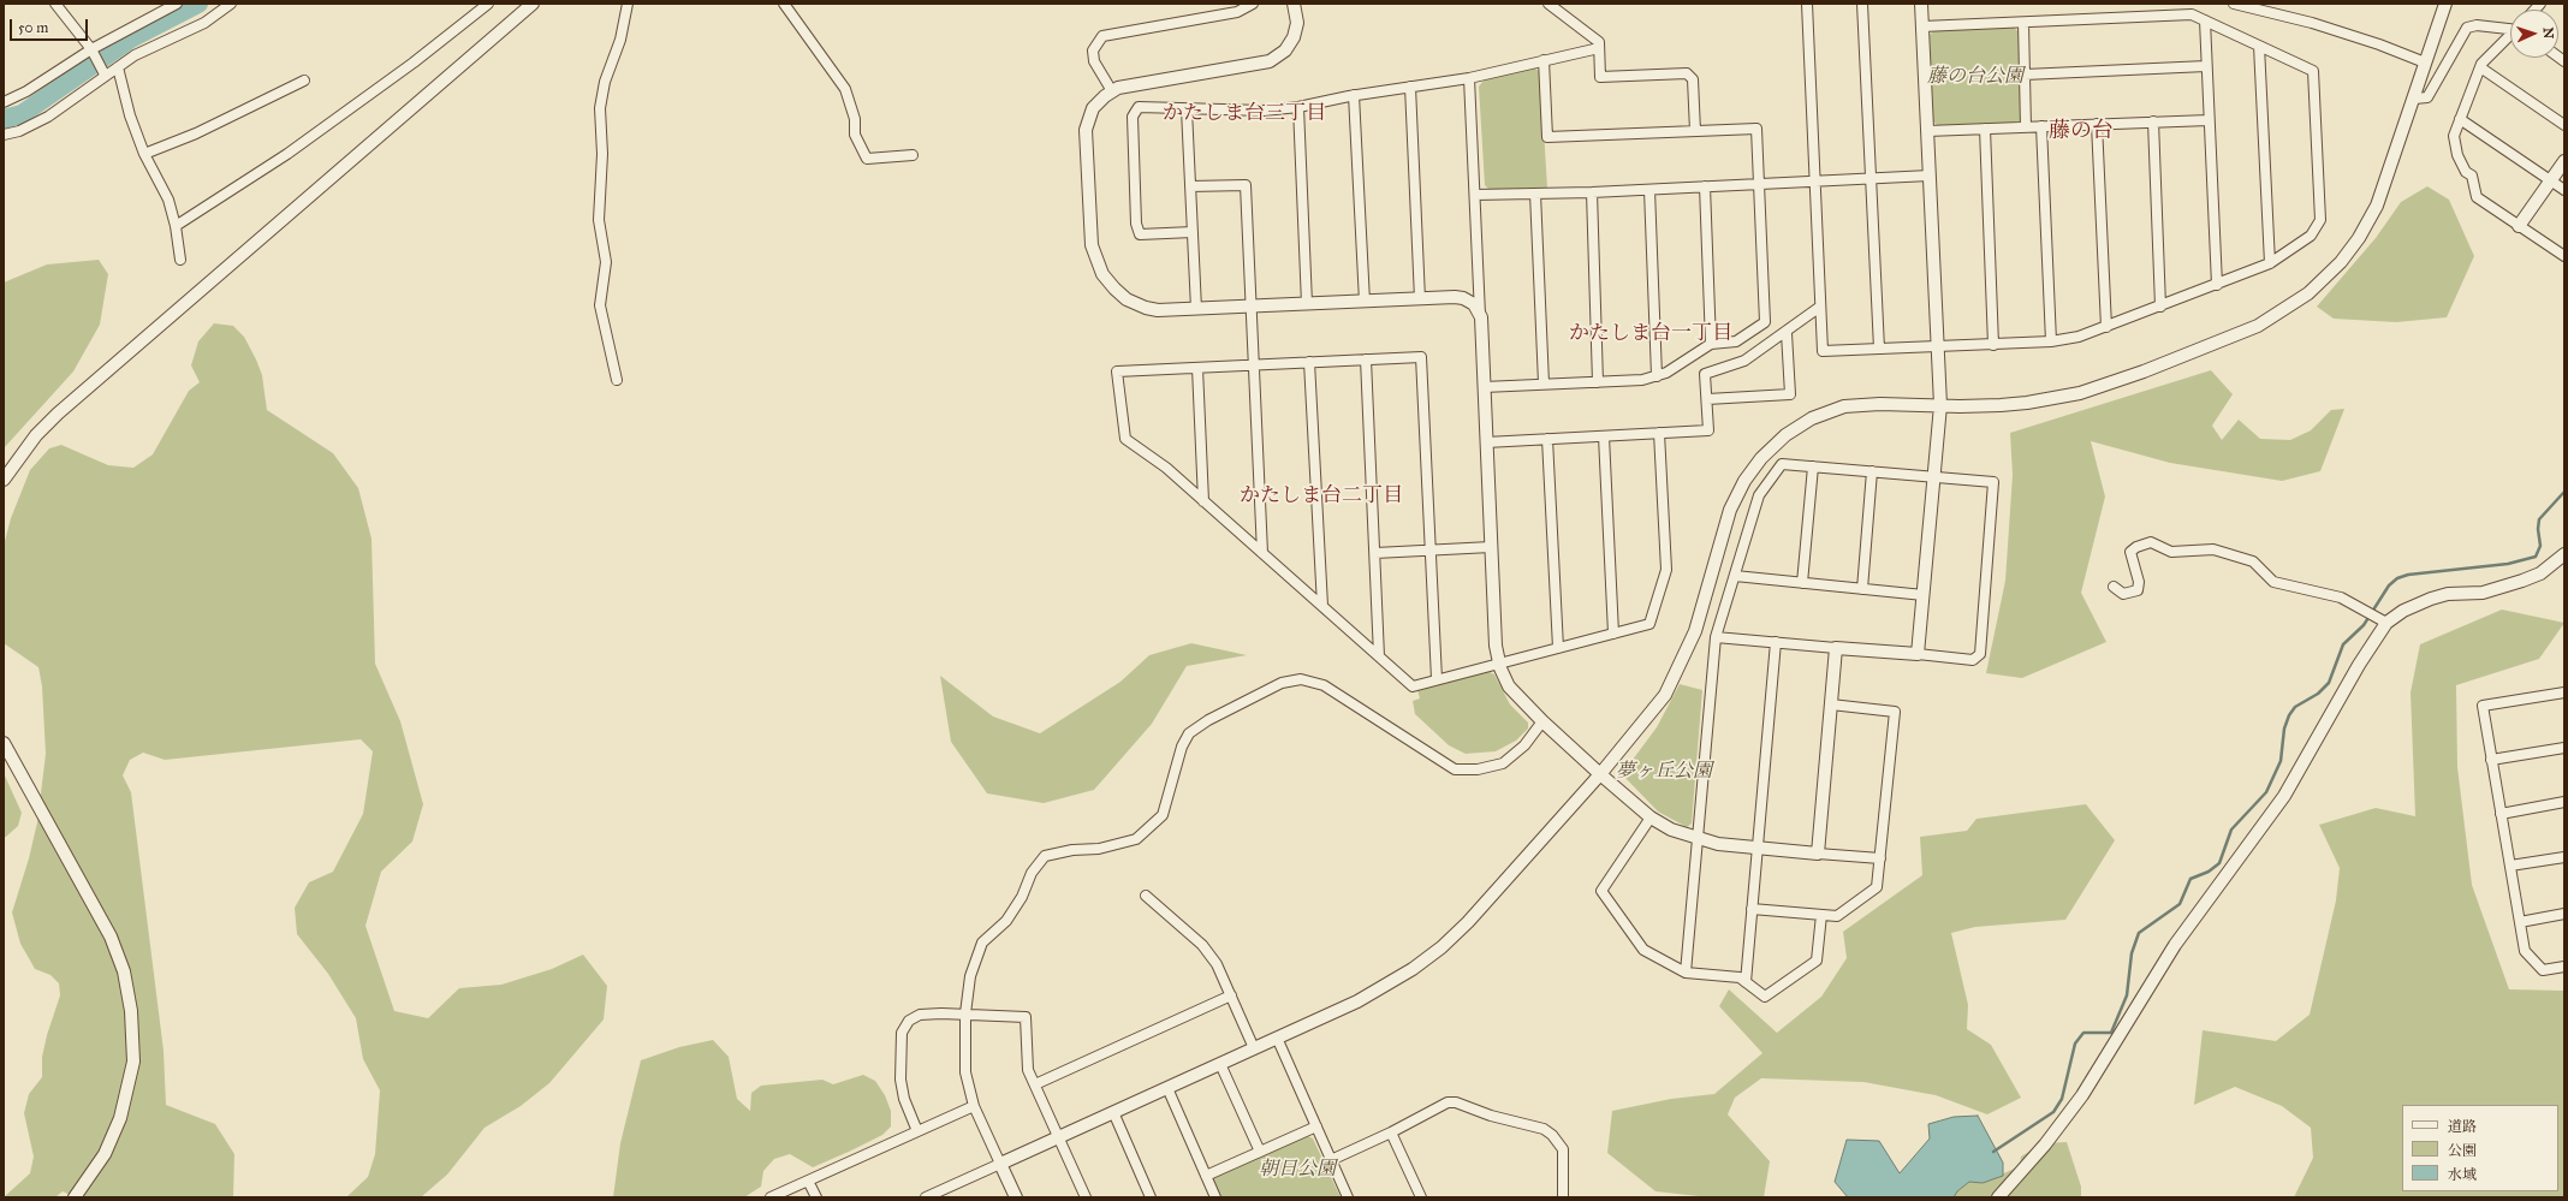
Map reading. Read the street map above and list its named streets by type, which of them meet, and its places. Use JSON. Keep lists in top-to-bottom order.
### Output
{
  "districts": [
    "かたしま台三丁目",
    "藤の台",
    "かたしま台一丁目",
    "かたしま台二丁目"
  ],
  "parks": ["藤の台公園", "夢ヶ丘公園", "朝日公園"],
  "legend": ["道路", "公園", "水域"],
  "scale_bar": "50 m",
  "north": "right"
}
